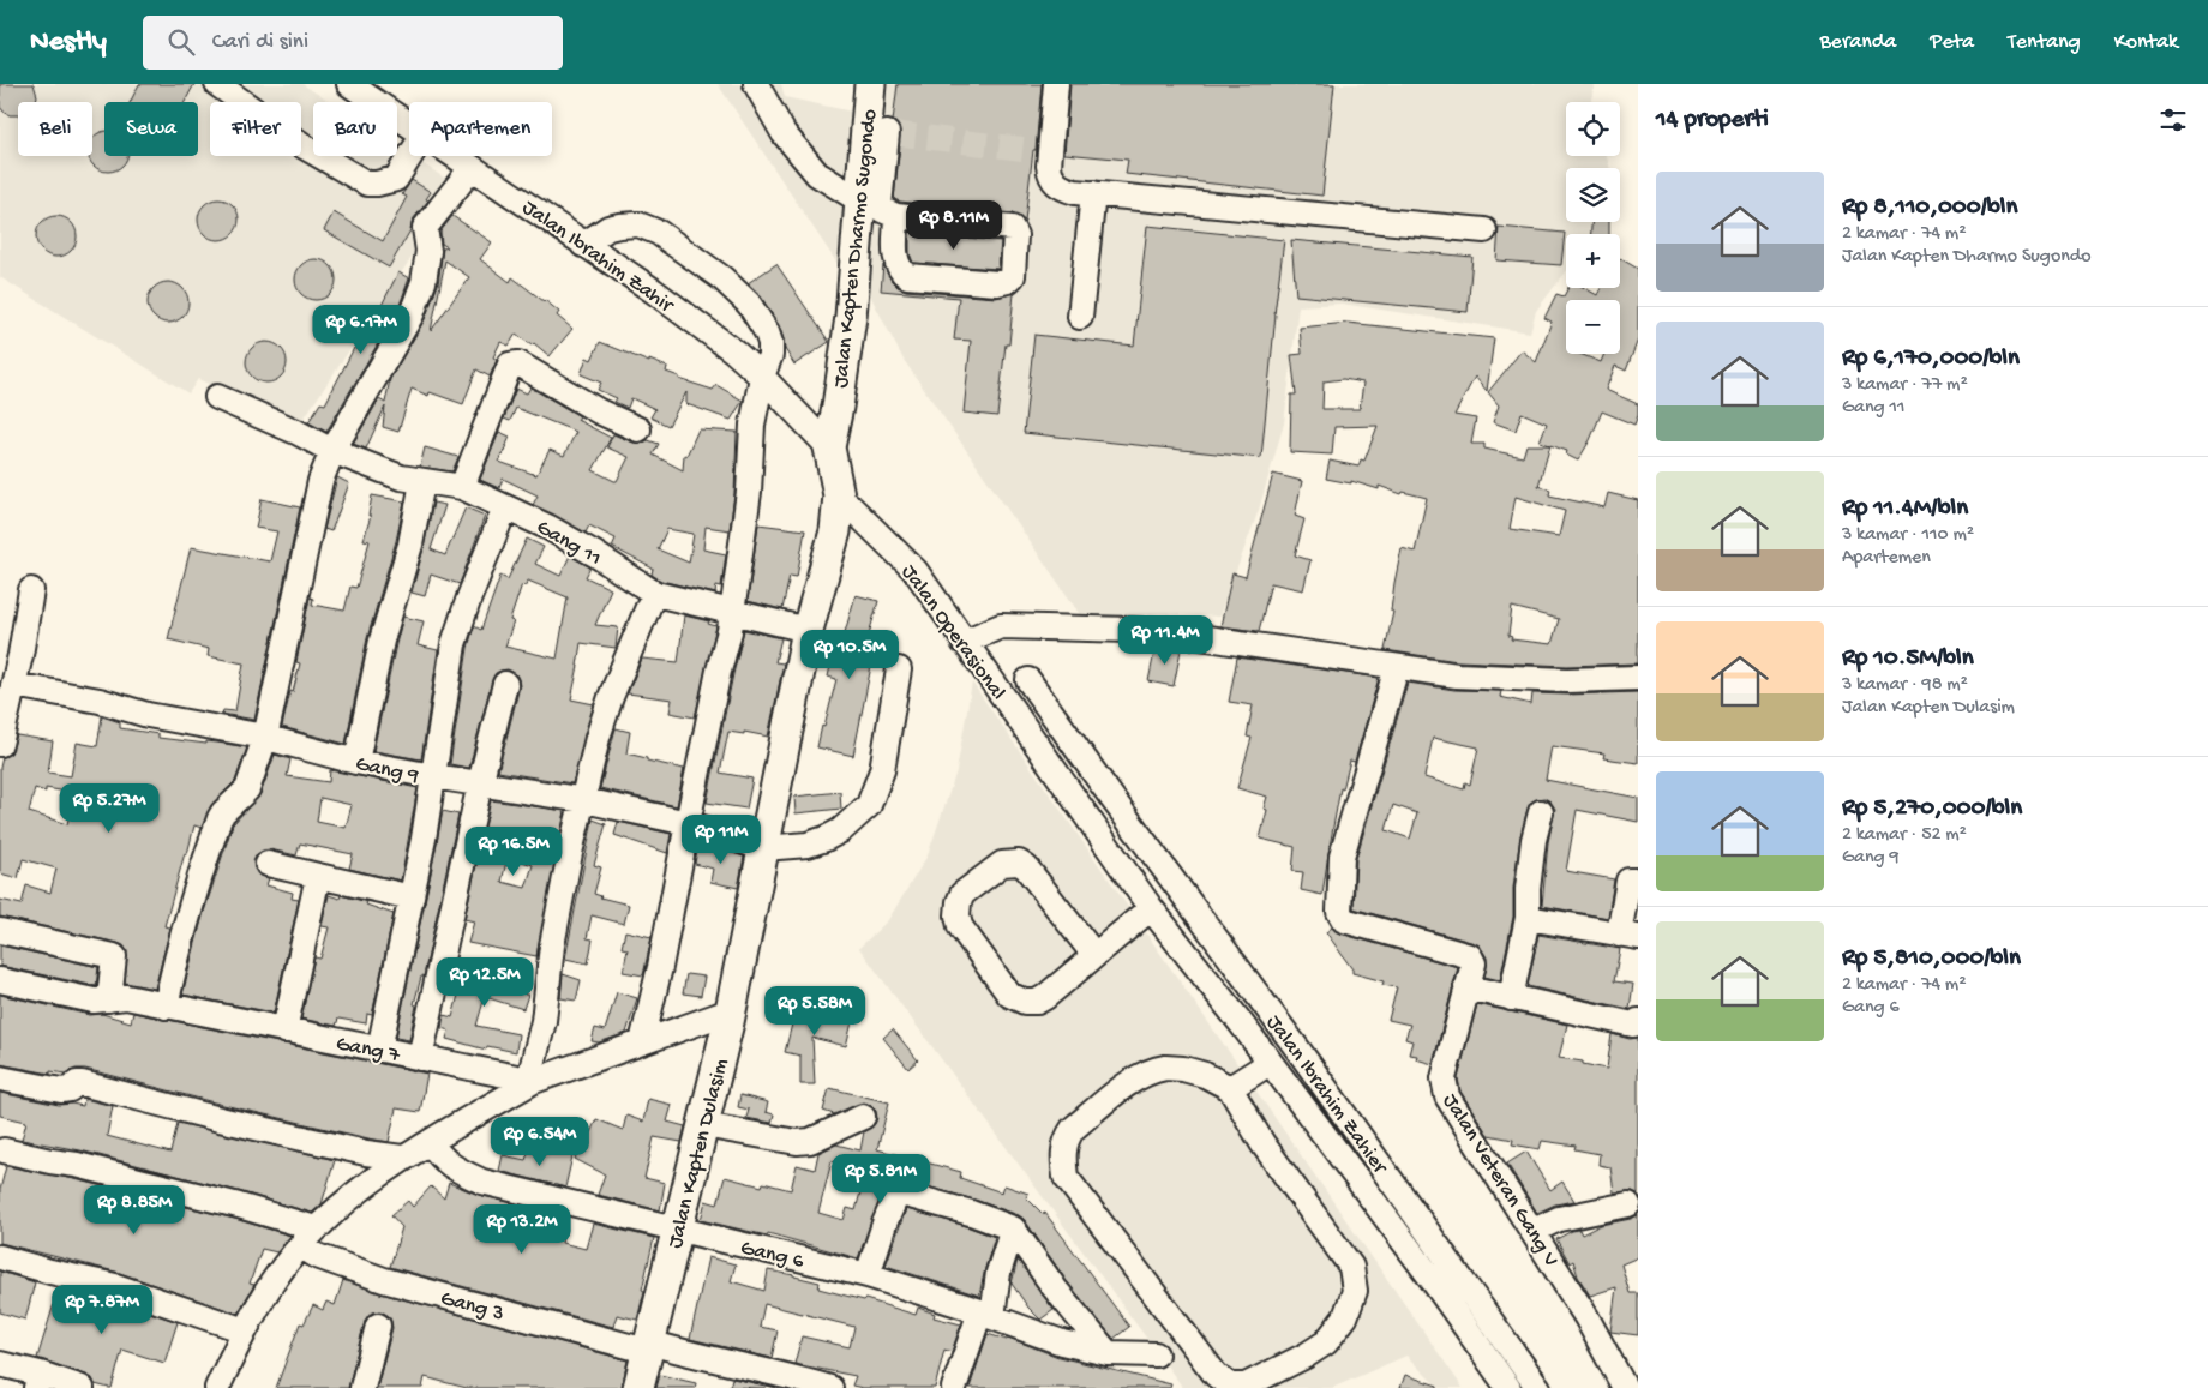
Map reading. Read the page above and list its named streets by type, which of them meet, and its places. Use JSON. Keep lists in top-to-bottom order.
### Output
{
  "streets": {
    "main road": ["Jalan Kapten Dharmo Sugondo", "Jalan Kapten Dulasim"],
    "street": [
      "Jalan Ibrahim Zahir",
      "Gang 11",
      "Jalan Operasional",
      "Gang 9",
      "Gang 7",
      "Jalan Ibrahim Zahier",
      "Jalan Veteran Gang V",
      "Gang 6",
      "Gang 3"
    ]
  },
  "crossings": [
    ["Jalan Kapten Dharmo Sugondo", "Jalan Ibrahim Zahir"],
    ["Gang 11", "Jalan Kapten Dulasim"],
    ["Jalan Operasional", "Jalan Ibrahim Zahier"],
    ["Jalan Operasional", "Jalan Kapten Dulasim"],
    ["Gang 9", "Jalan Kapten Dulasim"],
    ["Jalan Kapten Dulasim", "Gang 6"],
    ["Jalan Kapten Dulasim", "Gang 3"]
  ],
  "page": {
    "header": "Nestly",
    "search": "Cari di sini",
    "nav": [
      "Beranda",
      "Peta",
      "Tentang",
      "Kontak"
    ],
    "heading": "14 properti",
    "map_buttons": ["+", "−"],
    "chip": [
      "Beli",
      "Sewa",
      "Filter",
      "Baru",
      "Apartemen"
    ],
    "list": [
      {
        "name": "Rp 8,110,000/bln",
        "note": "2 kamar · 74 m² · Jalan Kapten Dharmo Sugondo"
      },
      {
        "name": "Rp 6,170,000/bln",
        "note": "3 kamar · 77 m² · Gang 11"
      },
      {
        "name": "Rp 11.4M/bln",
        "note": "3 kamar · 110 m² · Apartemen"
      },
      {
        "name": "Rp 10.5M/bln",
        "note": "3 kamar · 98 m² · Jalan Kapten Dulasim"
      },
      {
        "name": "Rp 5,270,000/bln",
        "note": "2 kamar · 52 m² · Gang 9"
      },
      {
        "name": "Rp 5,810,000/bln",
        "note": "2 kamar · 74 m² · Gang 6"
      }
    ],
    "price": [
      "Rp 8.11M",
      "Rp 6.17M",
      "Rp 11.4M",
      "Rp 10.5M",
      "Rp 5.27M",
      "Rp 11M",
      "Rp 16.5M",
      "Rp 12.5M",
      "Rp 5.58M",
      "Rp 6.54M",
      "Rp 5.81M",
      "Rp 8.85M",
      "Rp 13.2M",
      "Rp 7.87M"
    ]
  }
}
